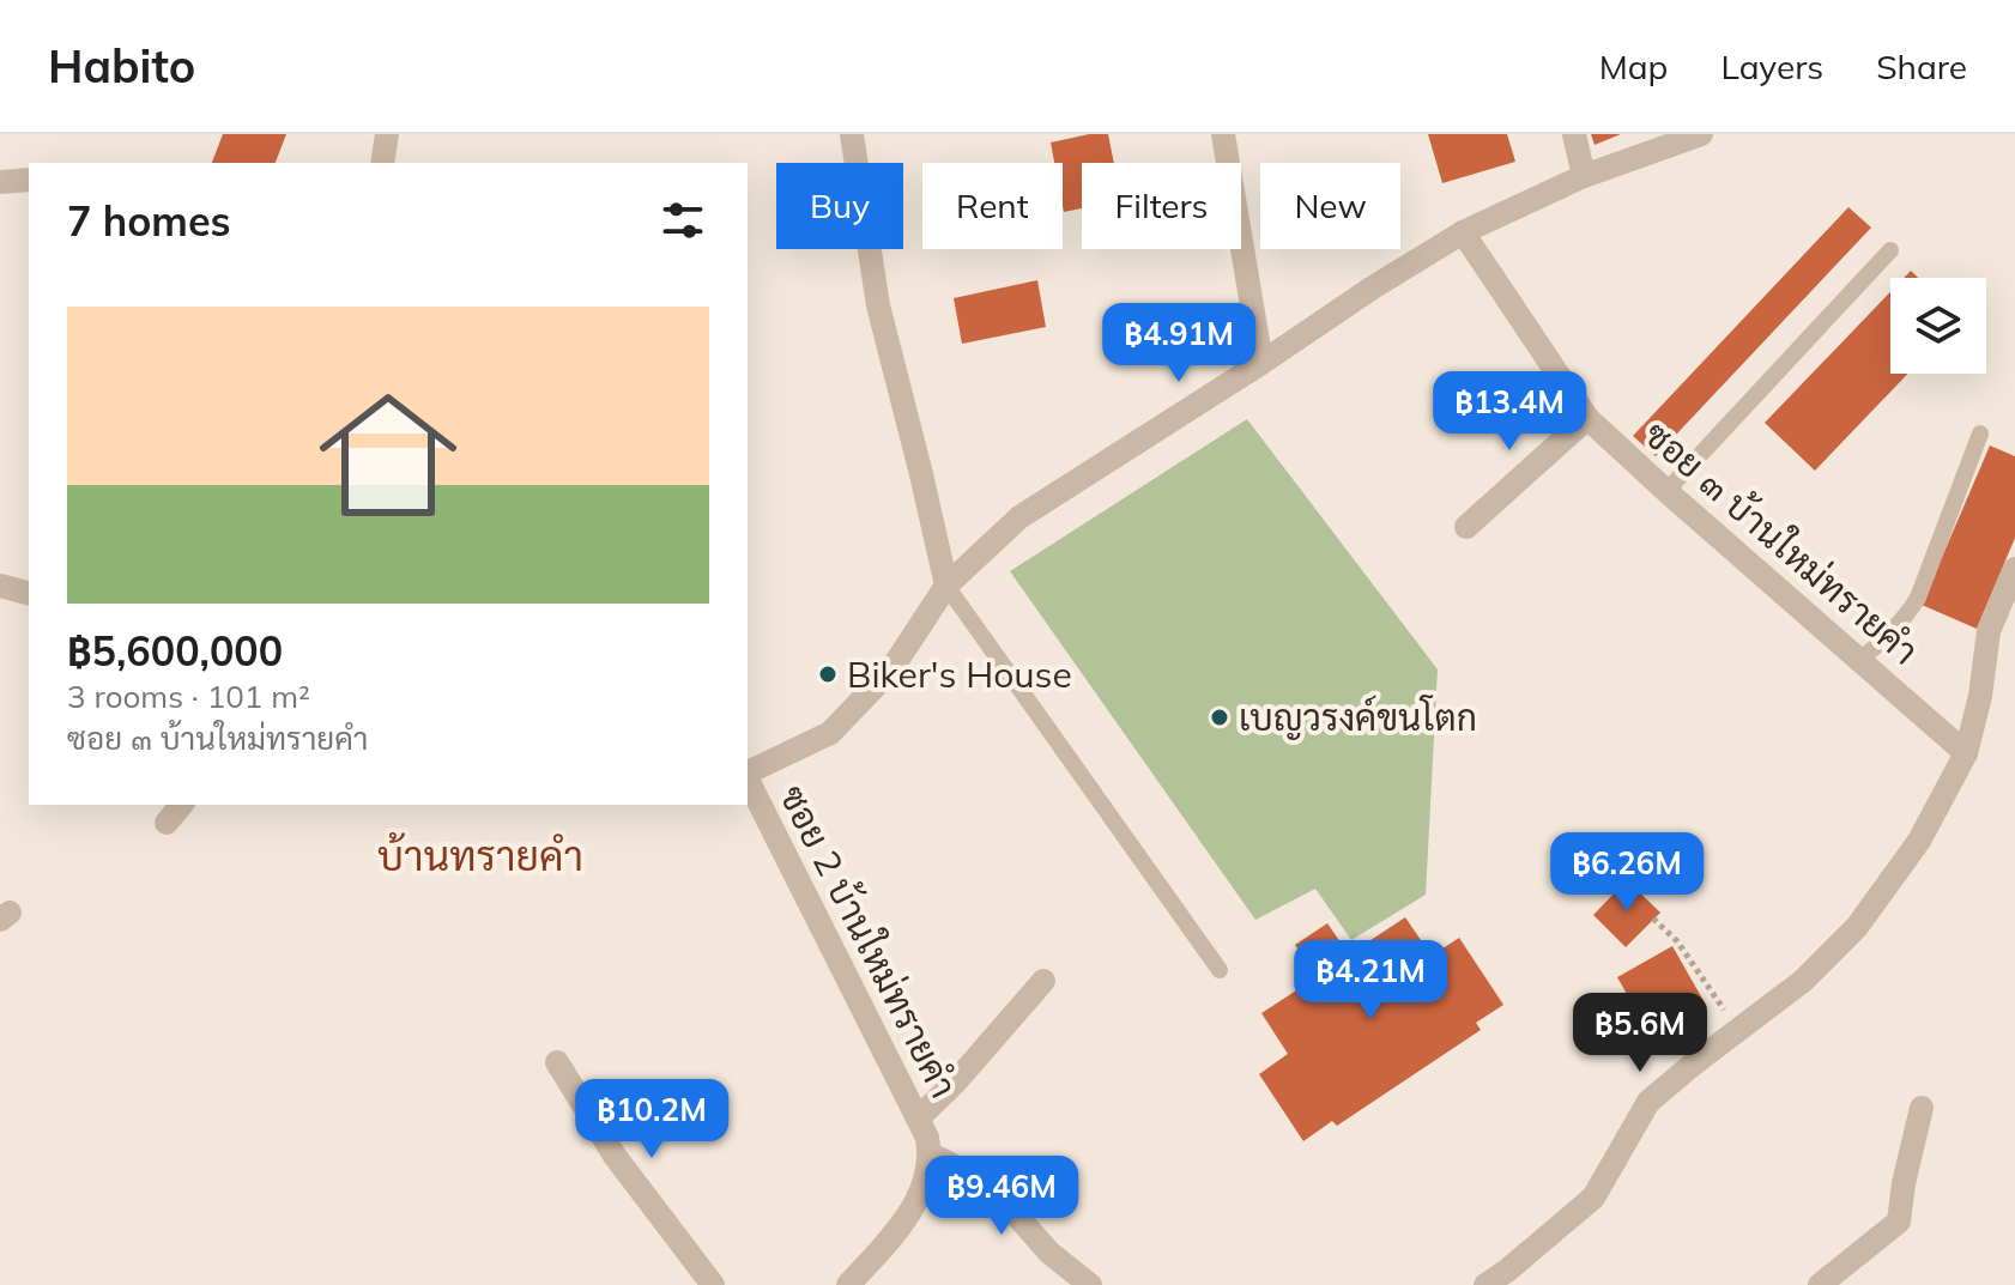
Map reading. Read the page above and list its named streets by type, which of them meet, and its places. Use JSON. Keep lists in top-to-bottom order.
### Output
{
  "streets": {
    "street": ["ซอย ๓ บ้านใหม่ทรายคำ", "ซอย 2 บ้านใหม่ทรายคำ"]
  },
  "districts": ["บ้านทรายคำ"],
  "places": ["Biker's House", "เบญวรงค์ขนโตก"],
  "page": {
    "header": "Habito",
    "nav": ["Map", "Layers", "Share"],
    "chip": [
      "Buy",
      "Rent",
      "Filters",
      "New"
    ],
    "heading": "7 homes",
    "list": [
      {
        "name": "฿5,600,000",
        "note": "3 rooms · 101 m² · ซอย ๓ บ้านใหม่ทรายคำ"
      }
    ],
    "price": [
      "฿4.91M",
      "฿13.4M",
      "฿6.26M",
      "฿4.21M",
      "฿5.6M",
      "฿10.2M",
      "฿9.46M"
    ]
  }
}
